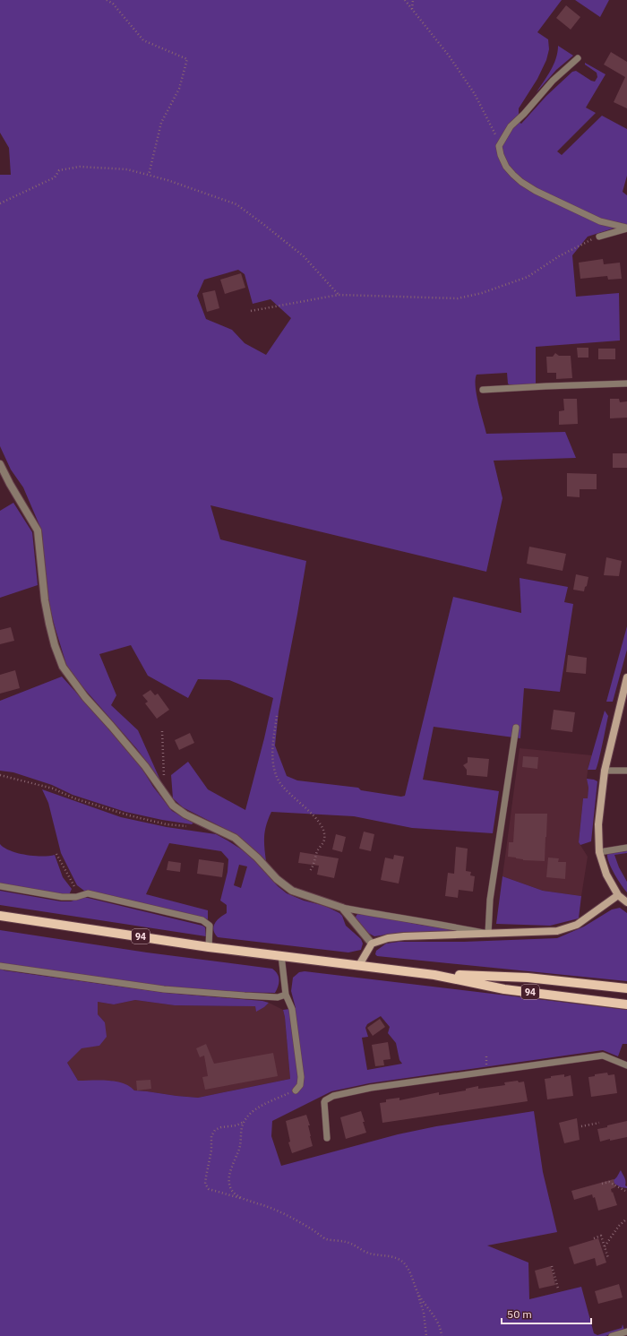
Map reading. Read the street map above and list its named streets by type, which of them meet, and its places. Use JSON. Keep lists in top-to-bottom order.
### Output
{
  "streets": {
    "main road": ["94"]
  },
  "scale_bar": "50 m"
}
